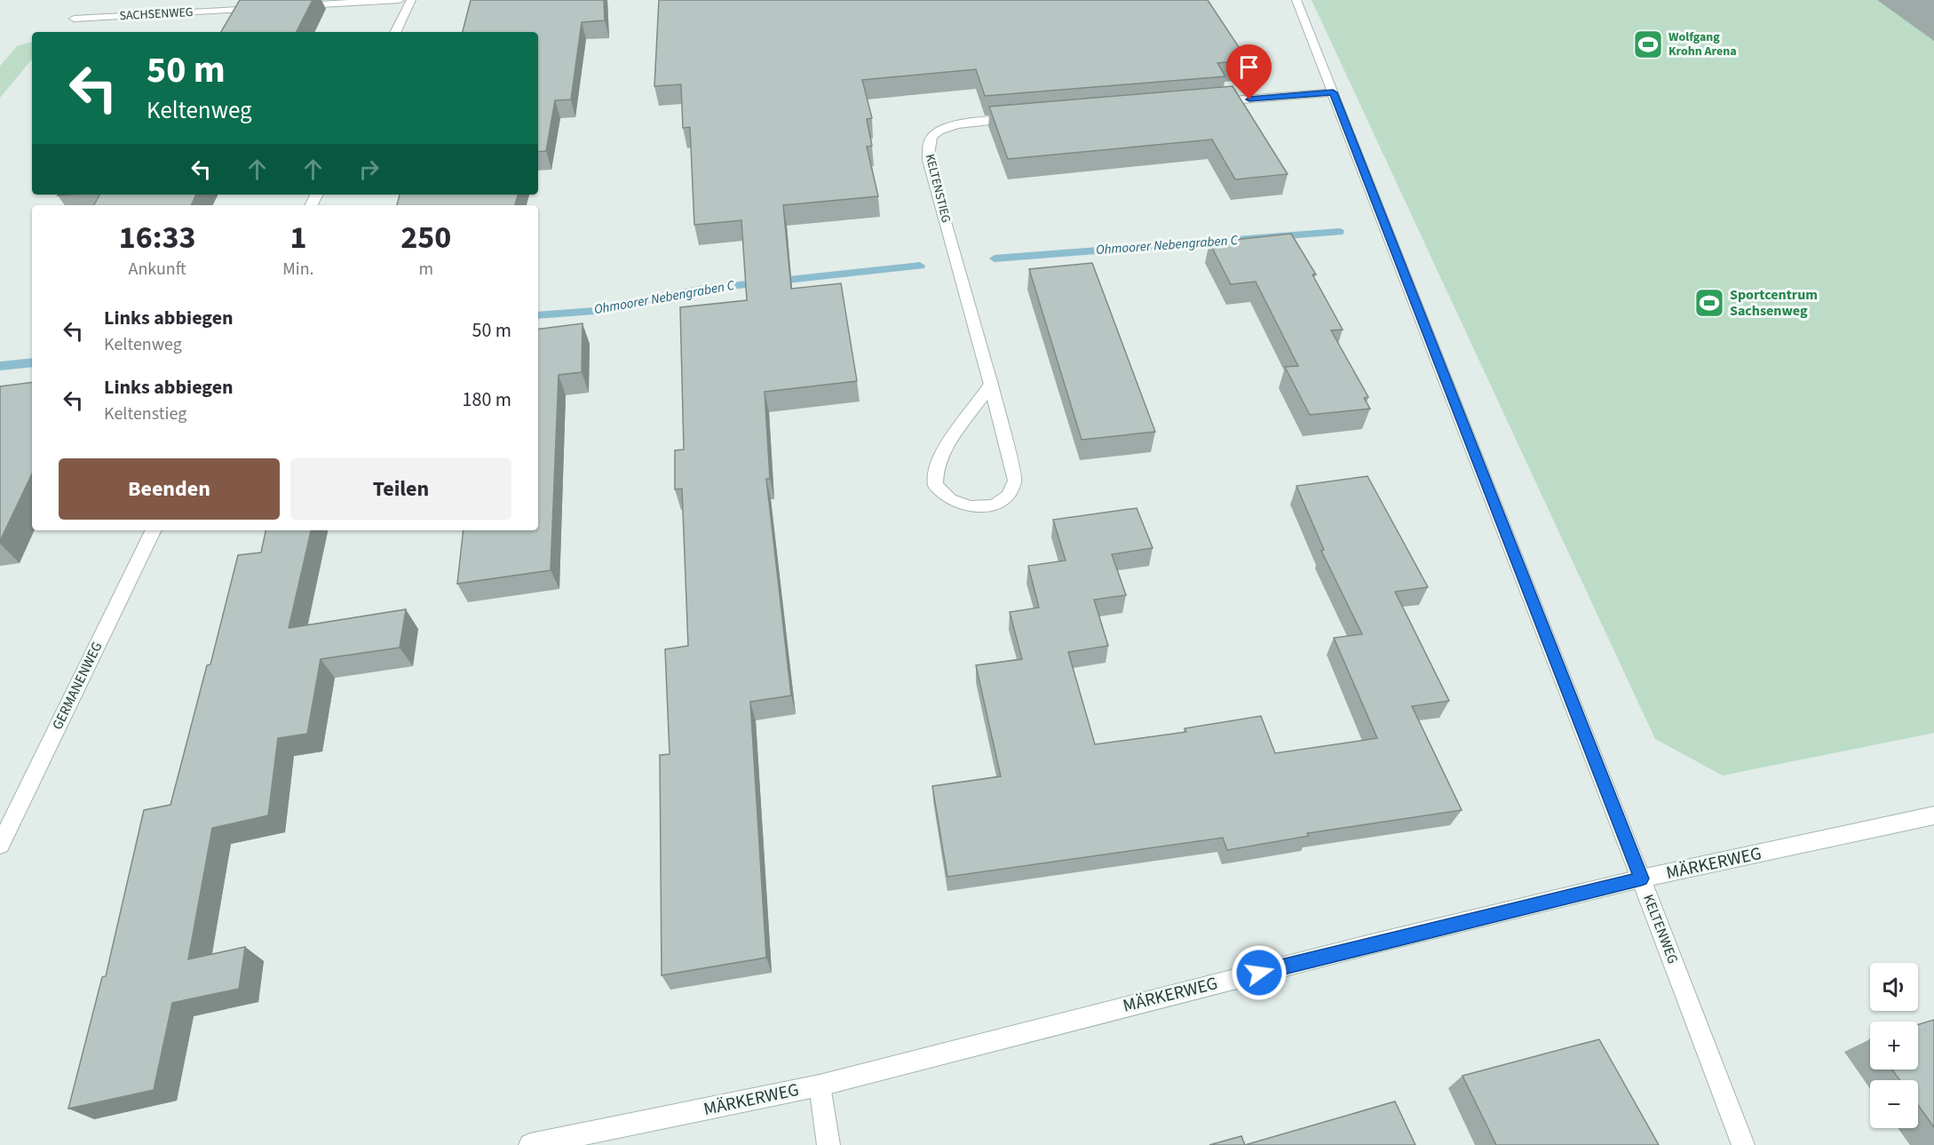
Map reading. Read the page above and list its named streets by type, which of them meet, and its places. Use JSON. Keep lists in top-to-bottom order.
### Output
{
  "streets": {
    "street": [
      "SACHSENWEG",
      "KELTENSTIEG",
      "GERMANENWEG",
      "MÄRKERWEG",
      "KELTENWEG"
    ]
  },
  "crossings": [
    ["MÄRKERWEG", "KELTENWEG"]
  ],
  "water": ["Ohmoorer Nebengraben C"],
  "places": {
    "sports": ["Wolfgang Krohn Arena", "Sportcentrum Sachsenweg"]
  },
  "page": {
    "turn": ["50 m", "Keltenweg"],
    "eta": [
      "16:33",
      "Ankunft",
      "1",
      "Min.",
      "250",
      "m"
    ],
    "list": [
      {
        "name": "Links abbiegen",
        "note": "Keltenweg",
        "value": "50 m"
      },
      {
        "name": "Links abbiegen",
        "note": "Keltenstieg",
        "value": "180 m"
      }
    ],
    "buttons": ["Beenden", "Teilen"],
    "map_buttons": ["+", "−"]
  }
}
